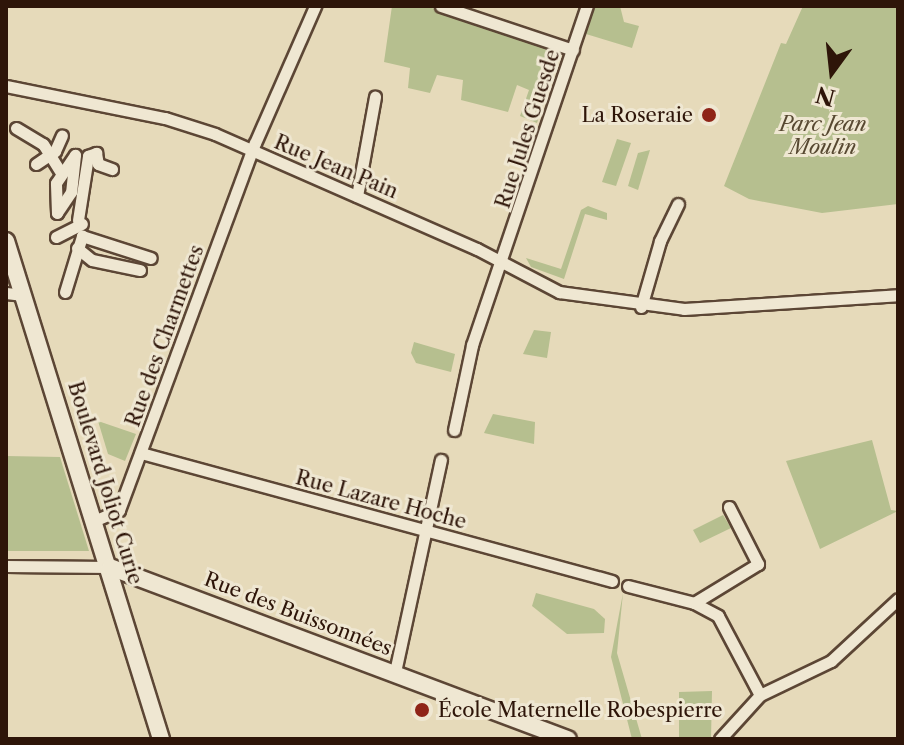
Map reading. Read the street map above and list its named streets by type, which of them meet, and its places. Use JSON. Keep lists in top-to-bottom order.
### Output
{
  "streets": {
    "street": [
      "Rue Jules Guesde",
      "Rue Jean Pain",
      "Rue des Charmettes",
      "Boulevard Joliot Curie",
      "Rue Lazare Hoche",
      "Rue des Buissonnées"
    ]
  },
  "crossings": [
    ["Rue Jules Guesde", "Rue Jean Pain"],
    ["Rue Jean Pain", "Rue des Charmettes"],
    ["Rue des Charmettes", "Boulevard Joliot Curie"],
    ["Rue des Charmettes", "Rue Lazare Hoche"],
    ["Boulevard Joliot Curie", "Rue des Buissonnées"]
  ],
  "parks": ["Parc Jean Moulin"],
  "places": ["La Roseraie", "École Maternelle Robespierre"],
  "north": "bottom"
}
